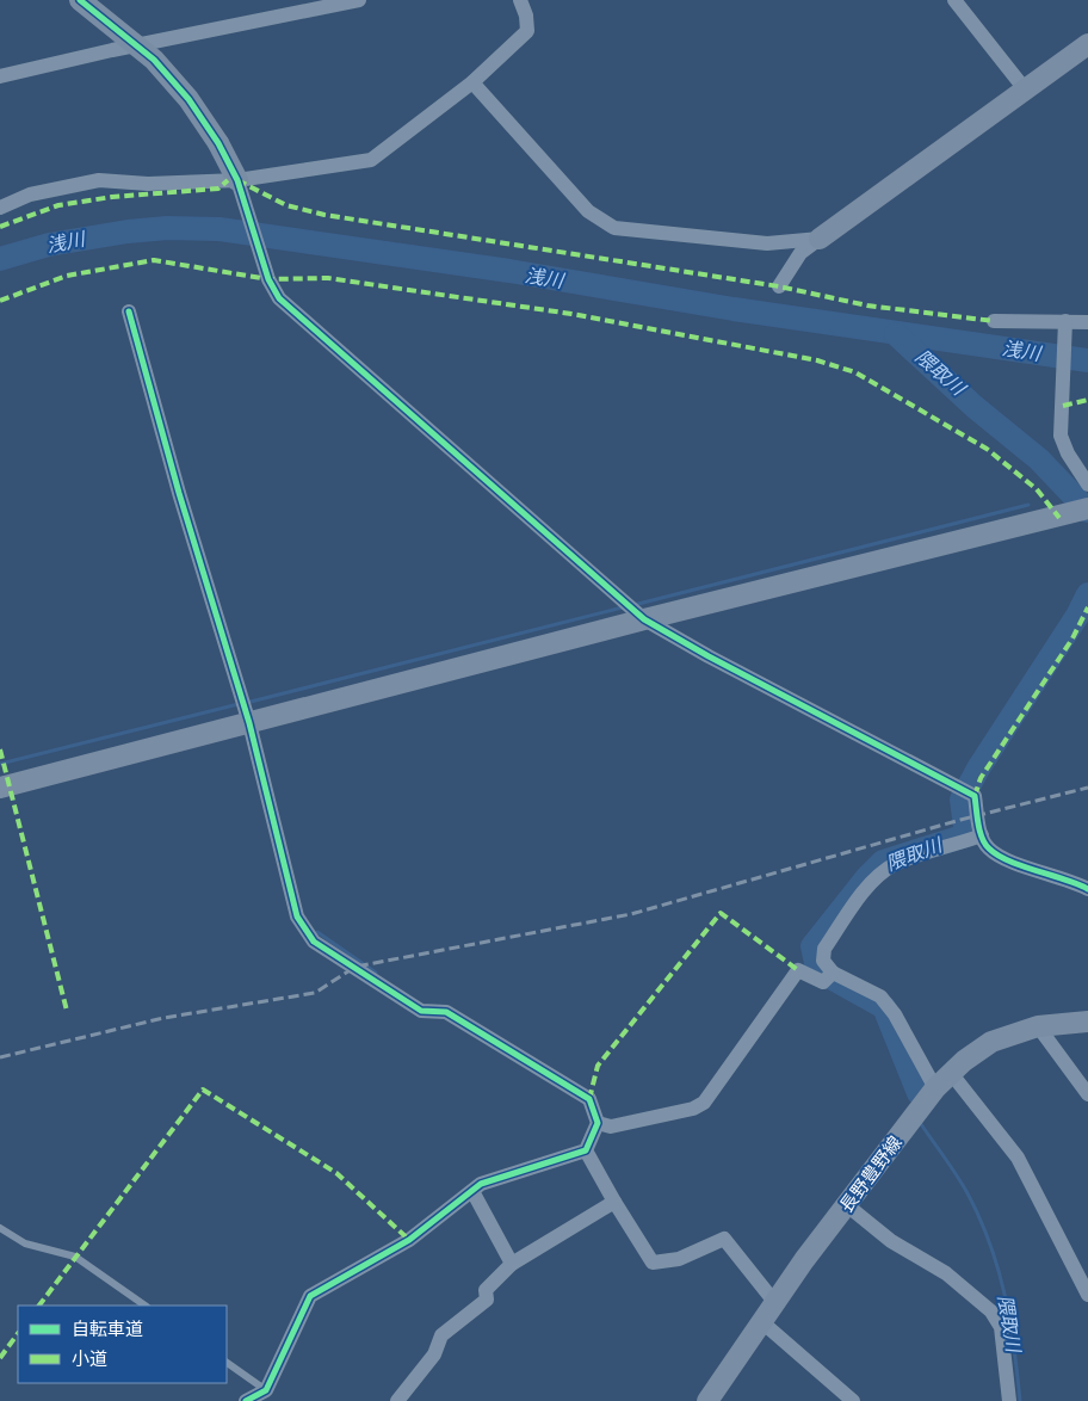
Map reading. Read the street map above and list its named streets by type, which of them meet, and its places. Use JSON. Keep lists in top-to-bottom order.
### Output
{
  "streets": {
    "street": ["長野豊野線"]
  },
  "water": ["浅川", "隈取川"],
  "legend": ["自転車道", "小道"]
}
